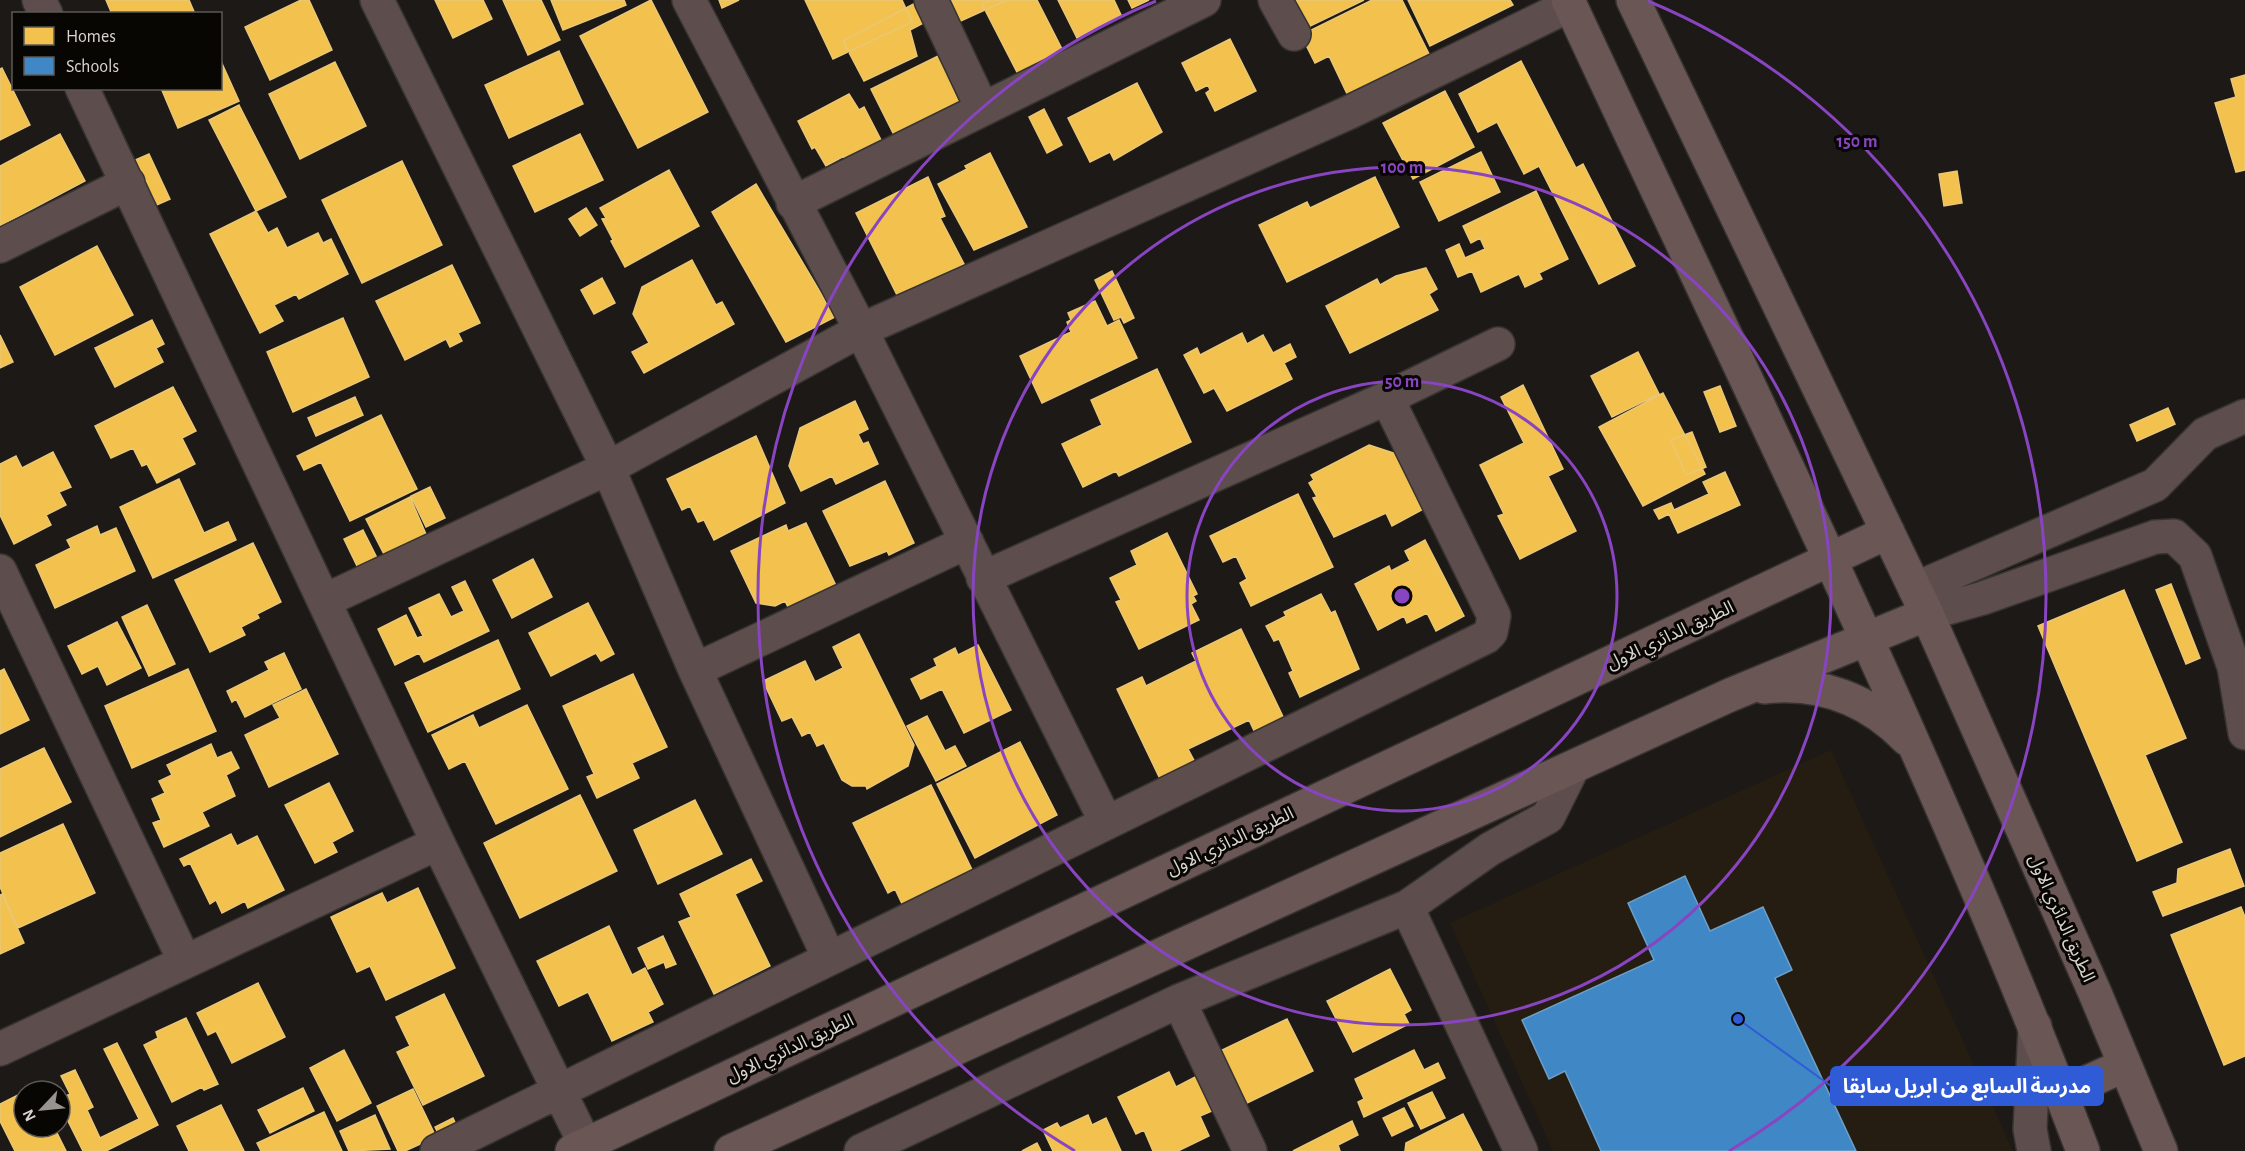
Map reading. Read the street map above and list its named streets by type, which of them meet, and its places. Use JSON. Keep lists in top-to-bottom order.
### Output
{
  "streets": {
    "main road": ["الطريق الدائري الاول"]
  },
  "places": ["مدرسة السابع من ابريل سابقا"],
  "legend": ["Homes", "Schools"],
  "north": "bottom left",
  "rings": ["150 m", "100 m", "50 m"]
}
